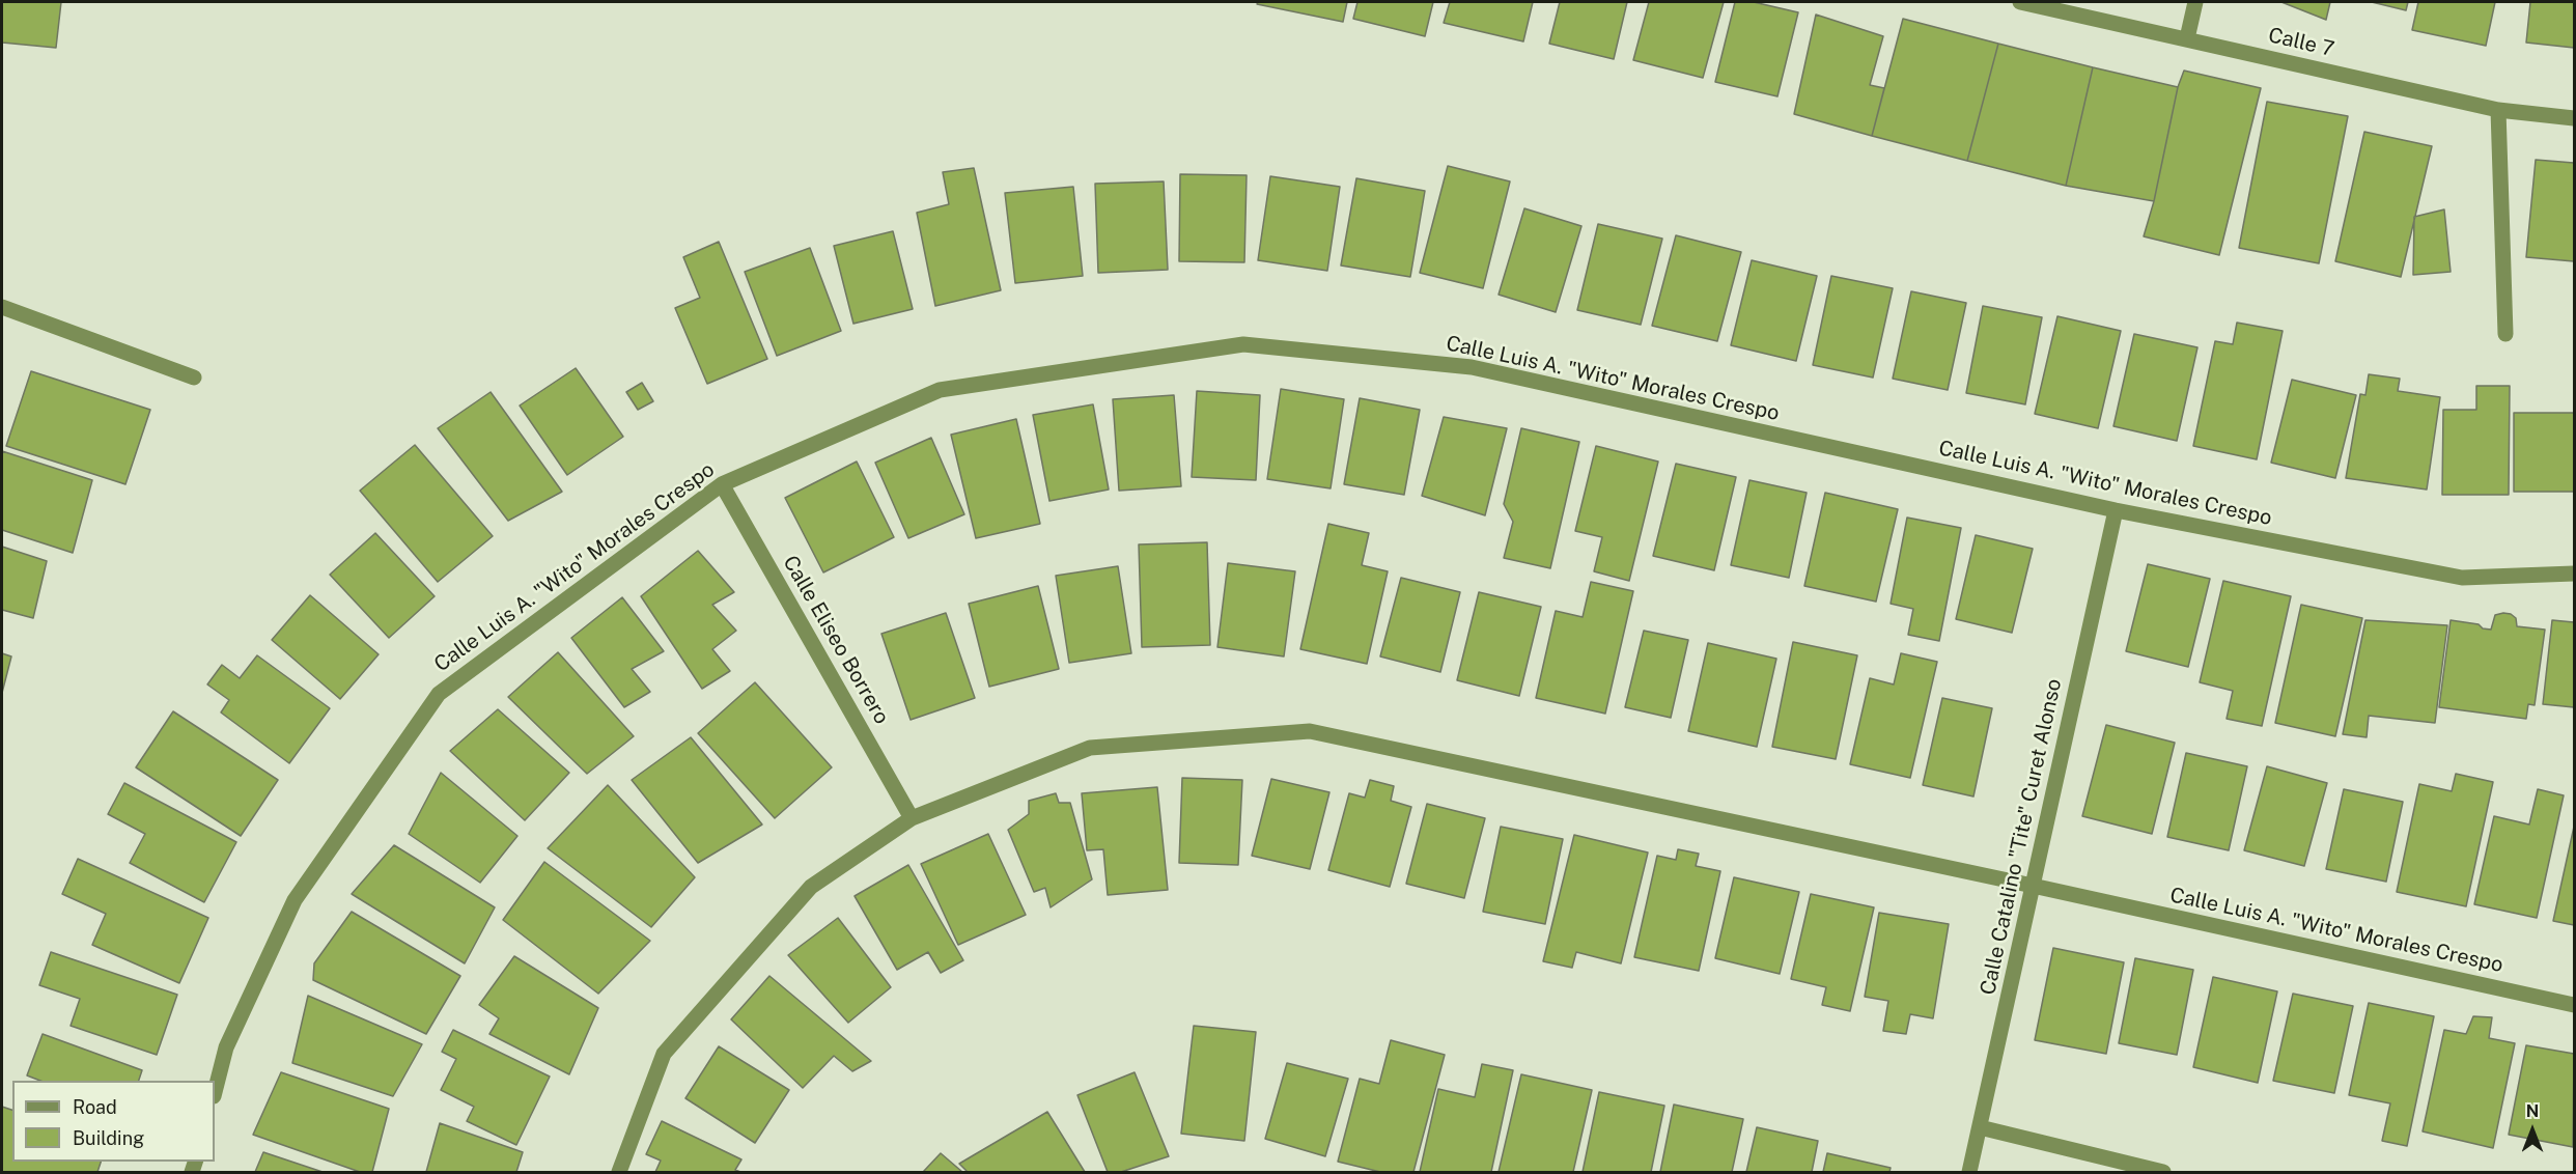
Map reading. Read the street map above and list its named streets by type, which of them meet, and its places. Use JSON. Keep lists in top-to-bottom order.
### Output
{
  "streets": {
    "street": [
      "Calle 7",
      "Calle Luis A. \"Wito\" Morales Crespo",
      "Calle Eliseo Borrero",
      "Calle Catalino \"Tite\" Curet Alonso"
    ]
  },
  "crossings": [
    ["Calle Luis A. \"Wito\" Morales Crespo", "Calle Eliseo Borrero"],
    ["Calle Luis A. \"Wito\" Morales Crespo", "Calle Catalino \"Tite\" Curet Alonso"]
  ],
  "legend": ["Road", "Building"],
  "north": "top"
}
